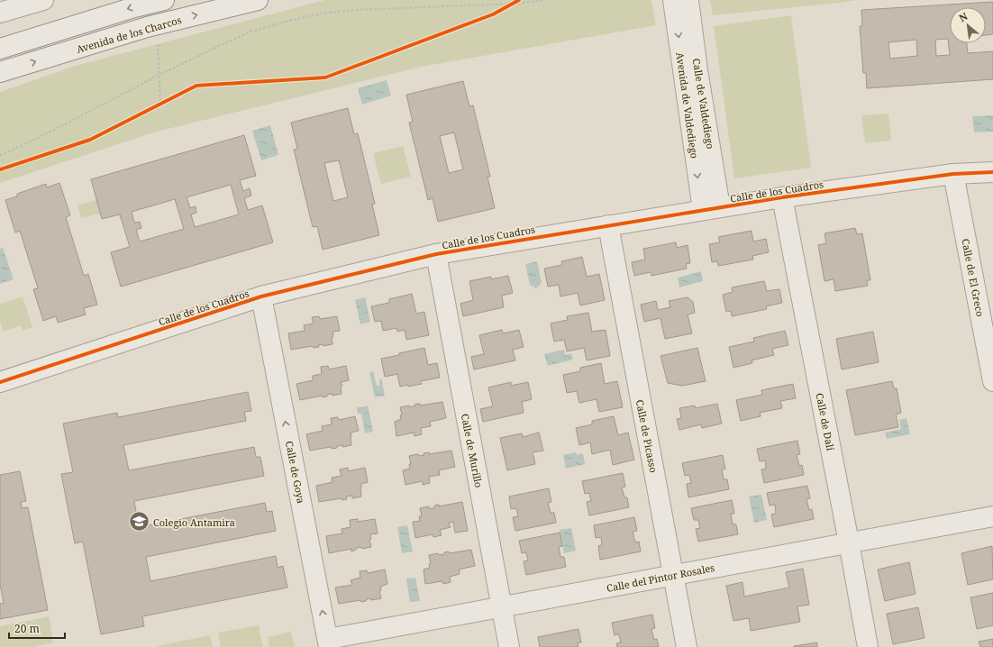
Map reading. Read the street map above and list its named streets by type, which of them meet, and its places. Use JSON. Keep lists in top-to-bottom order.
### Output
{
  "streets": {
    "street": [
      "Avenida de los Charcos",
      "Calle de Valdediego",
      "Avenida de Valdediego",
      "Calle de los Cuadros",
      "Calle de El Greco",
      "Calle de Dalí",
      "Calle de Picasso",
      "Calle de Murillo",
      "Calle de Goya",
      "Calle del Pintor Rosales"
    ]
  },
  "crossings": [
    ["Calle de Valdediego", "Avenida de Valdediego"],
    ["Calle de Valdediego", "Calle de los Cuadros"],
    ["Avenida de Valdediego", "Calle de los Cuadros"],
    ["Calle de los Cuadros", "Calle de El Greco"],
    ["Calle de los Cuadros", "Calle de Dalí"],
    ["Calle de los Cuadros", "Calle de Picasso"],
    ["Calle de los Cuadros", "Calle de Murillo"],
    ["Calle de los Cuadros", "Calle de Goya"],
    ["Calle de Dalí", "Calle del Pintor Rosales"],
    ["Calle de Picasso", "Calle del Pintor Rosales"],
    ["Calle de Murillo", "Calle del Pintor Rosales"],
    ["Calle de Goya", "Calle del Pintor Rosales"]
  ],
  "one_way": ["Avenida de Valdediego", "Calle de Goya"],
  "places": {
    "school or university": ["Colegio Antamira"]
  },
  "scale_bar": "20 m",
  "north": "top left"
}
